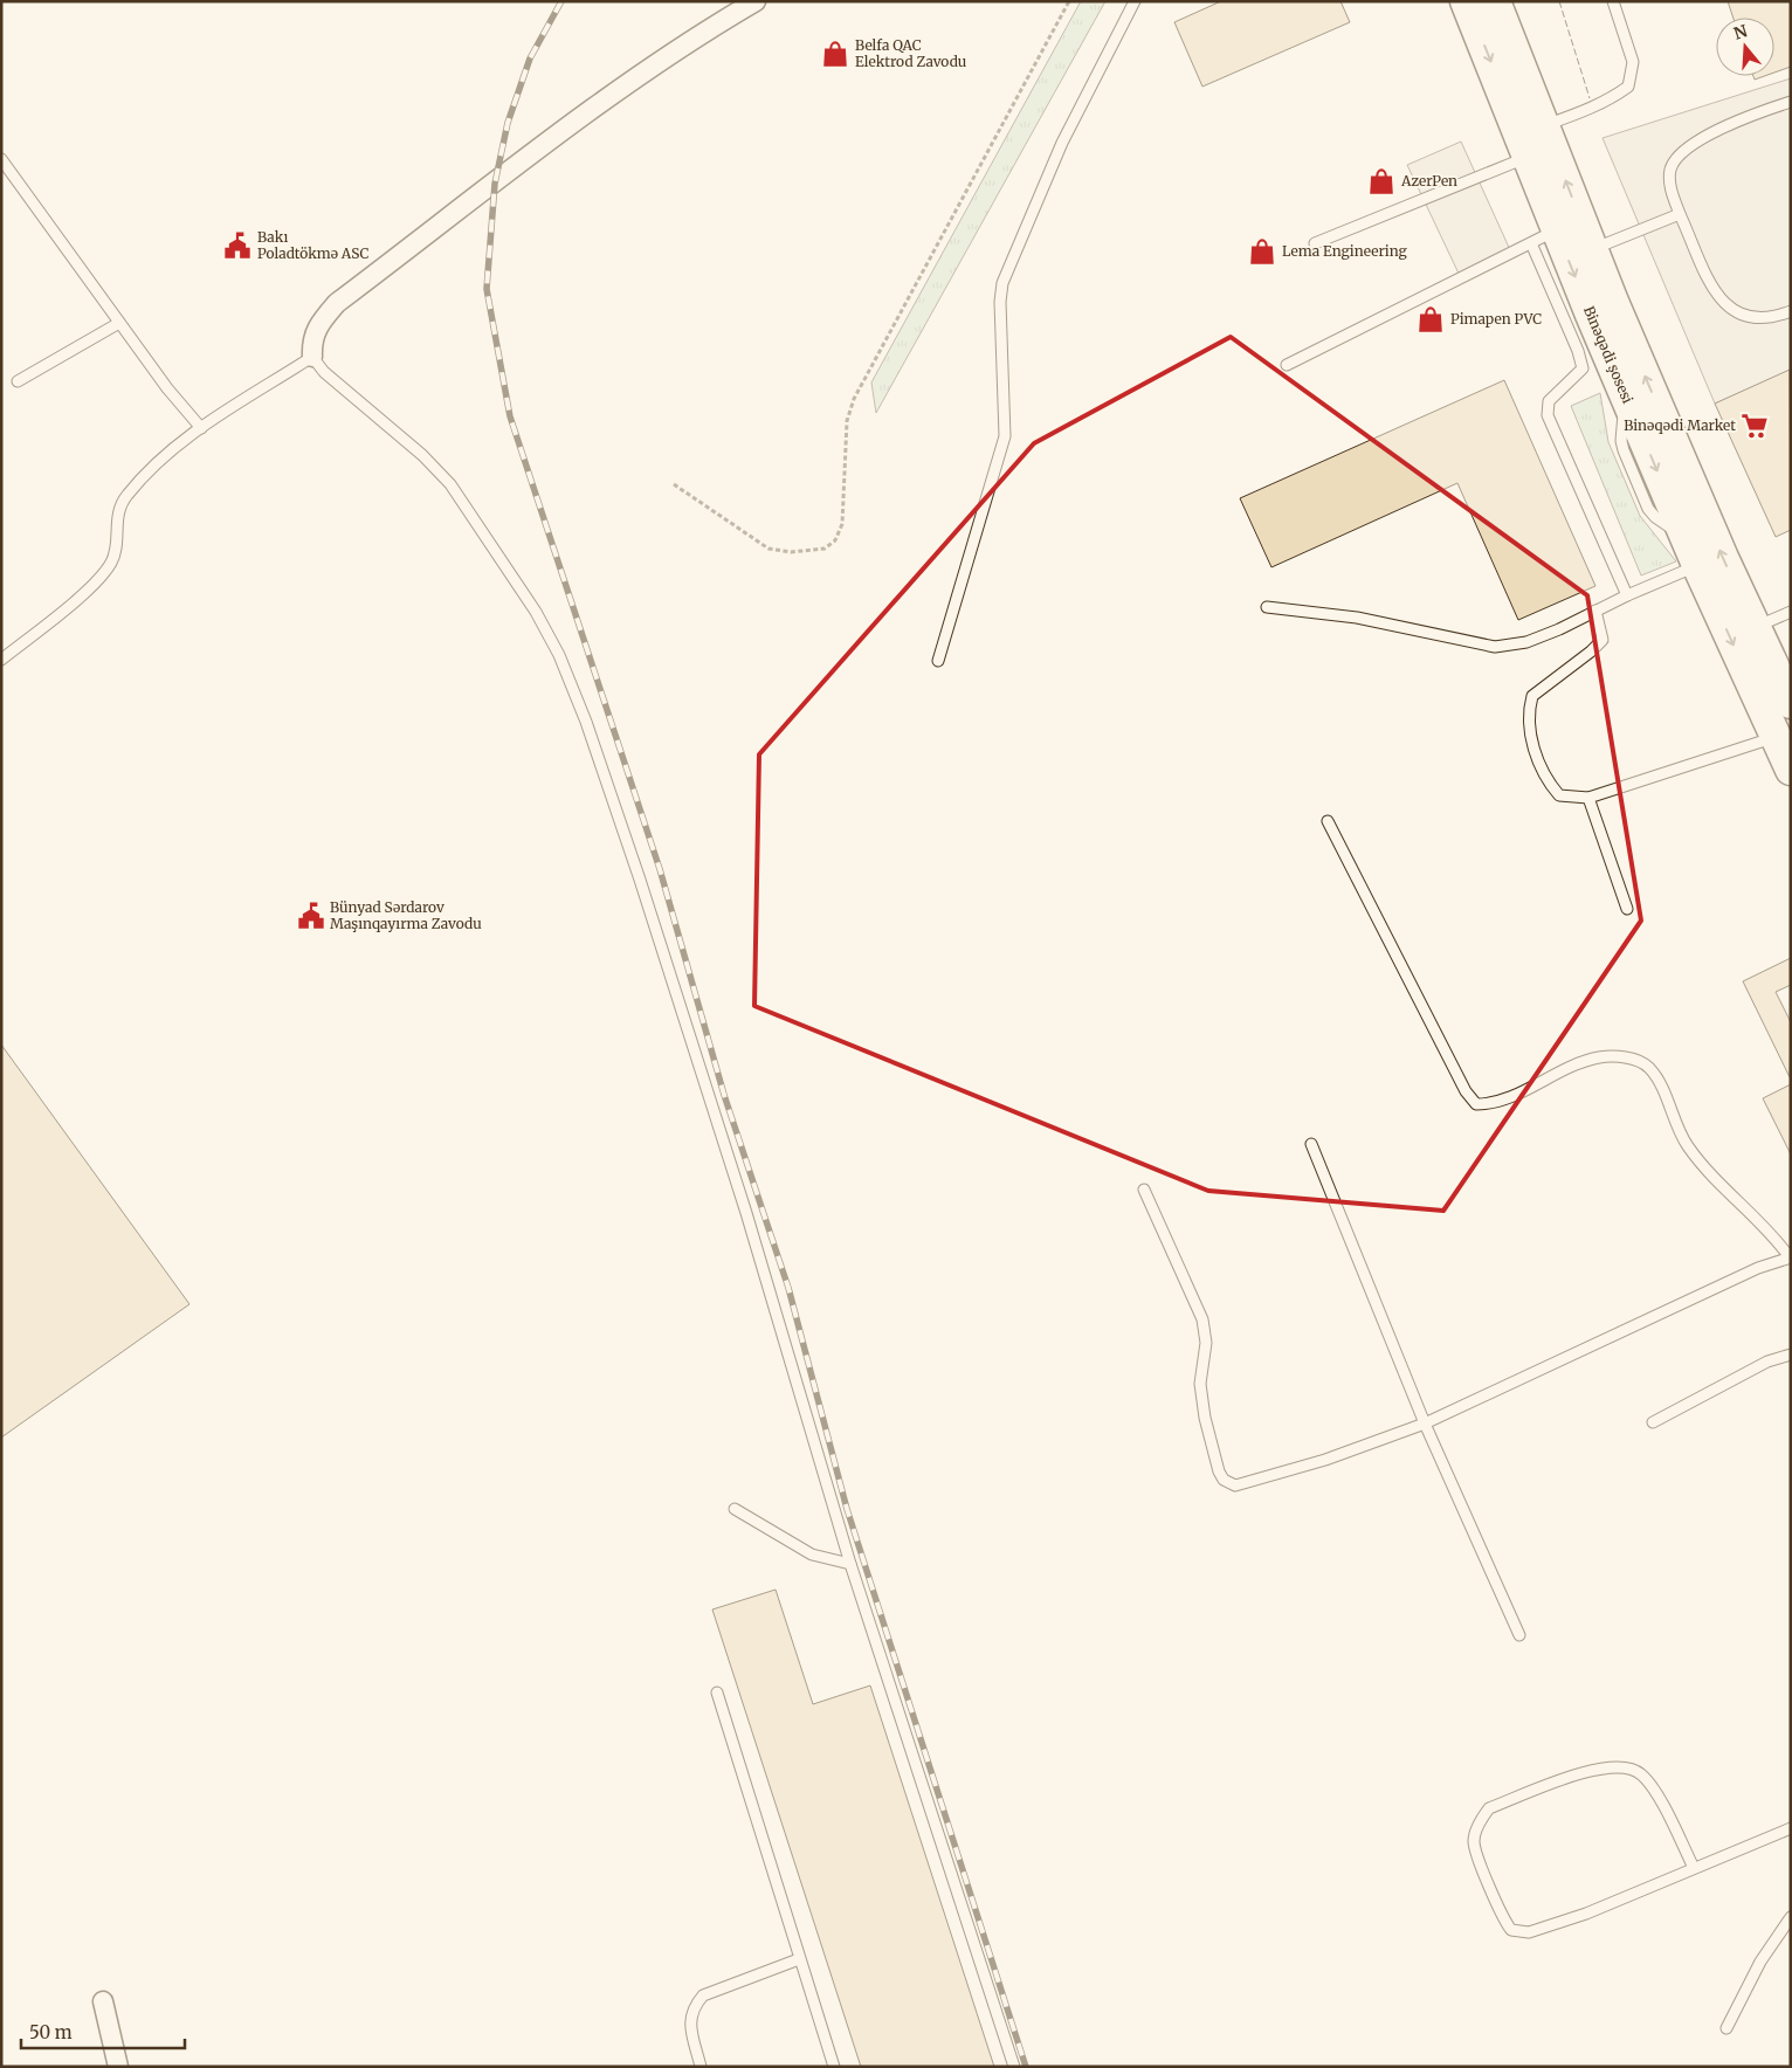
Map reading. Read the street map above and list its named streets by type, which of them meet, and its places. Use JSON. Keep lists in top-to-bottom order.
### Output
{
  "streets": {
    "main road": ["Binəqədi şosesi"]
  },
  "places": {
    "shop": [
      "Belfa QAC Elektrod Zavodu",
      "AzerPen",
      "Lema Engineering",
      "Pimapen PVC"
    ],
    "public building": ["Bakı Poladtökmə ASC", "Bünyad Sərdarov Maşınqayırma Zavodu"],
    "supermarket": ["Binəqədi Market"]
  },
  "scale_bar": "50 m",
  "north": "top"
}
